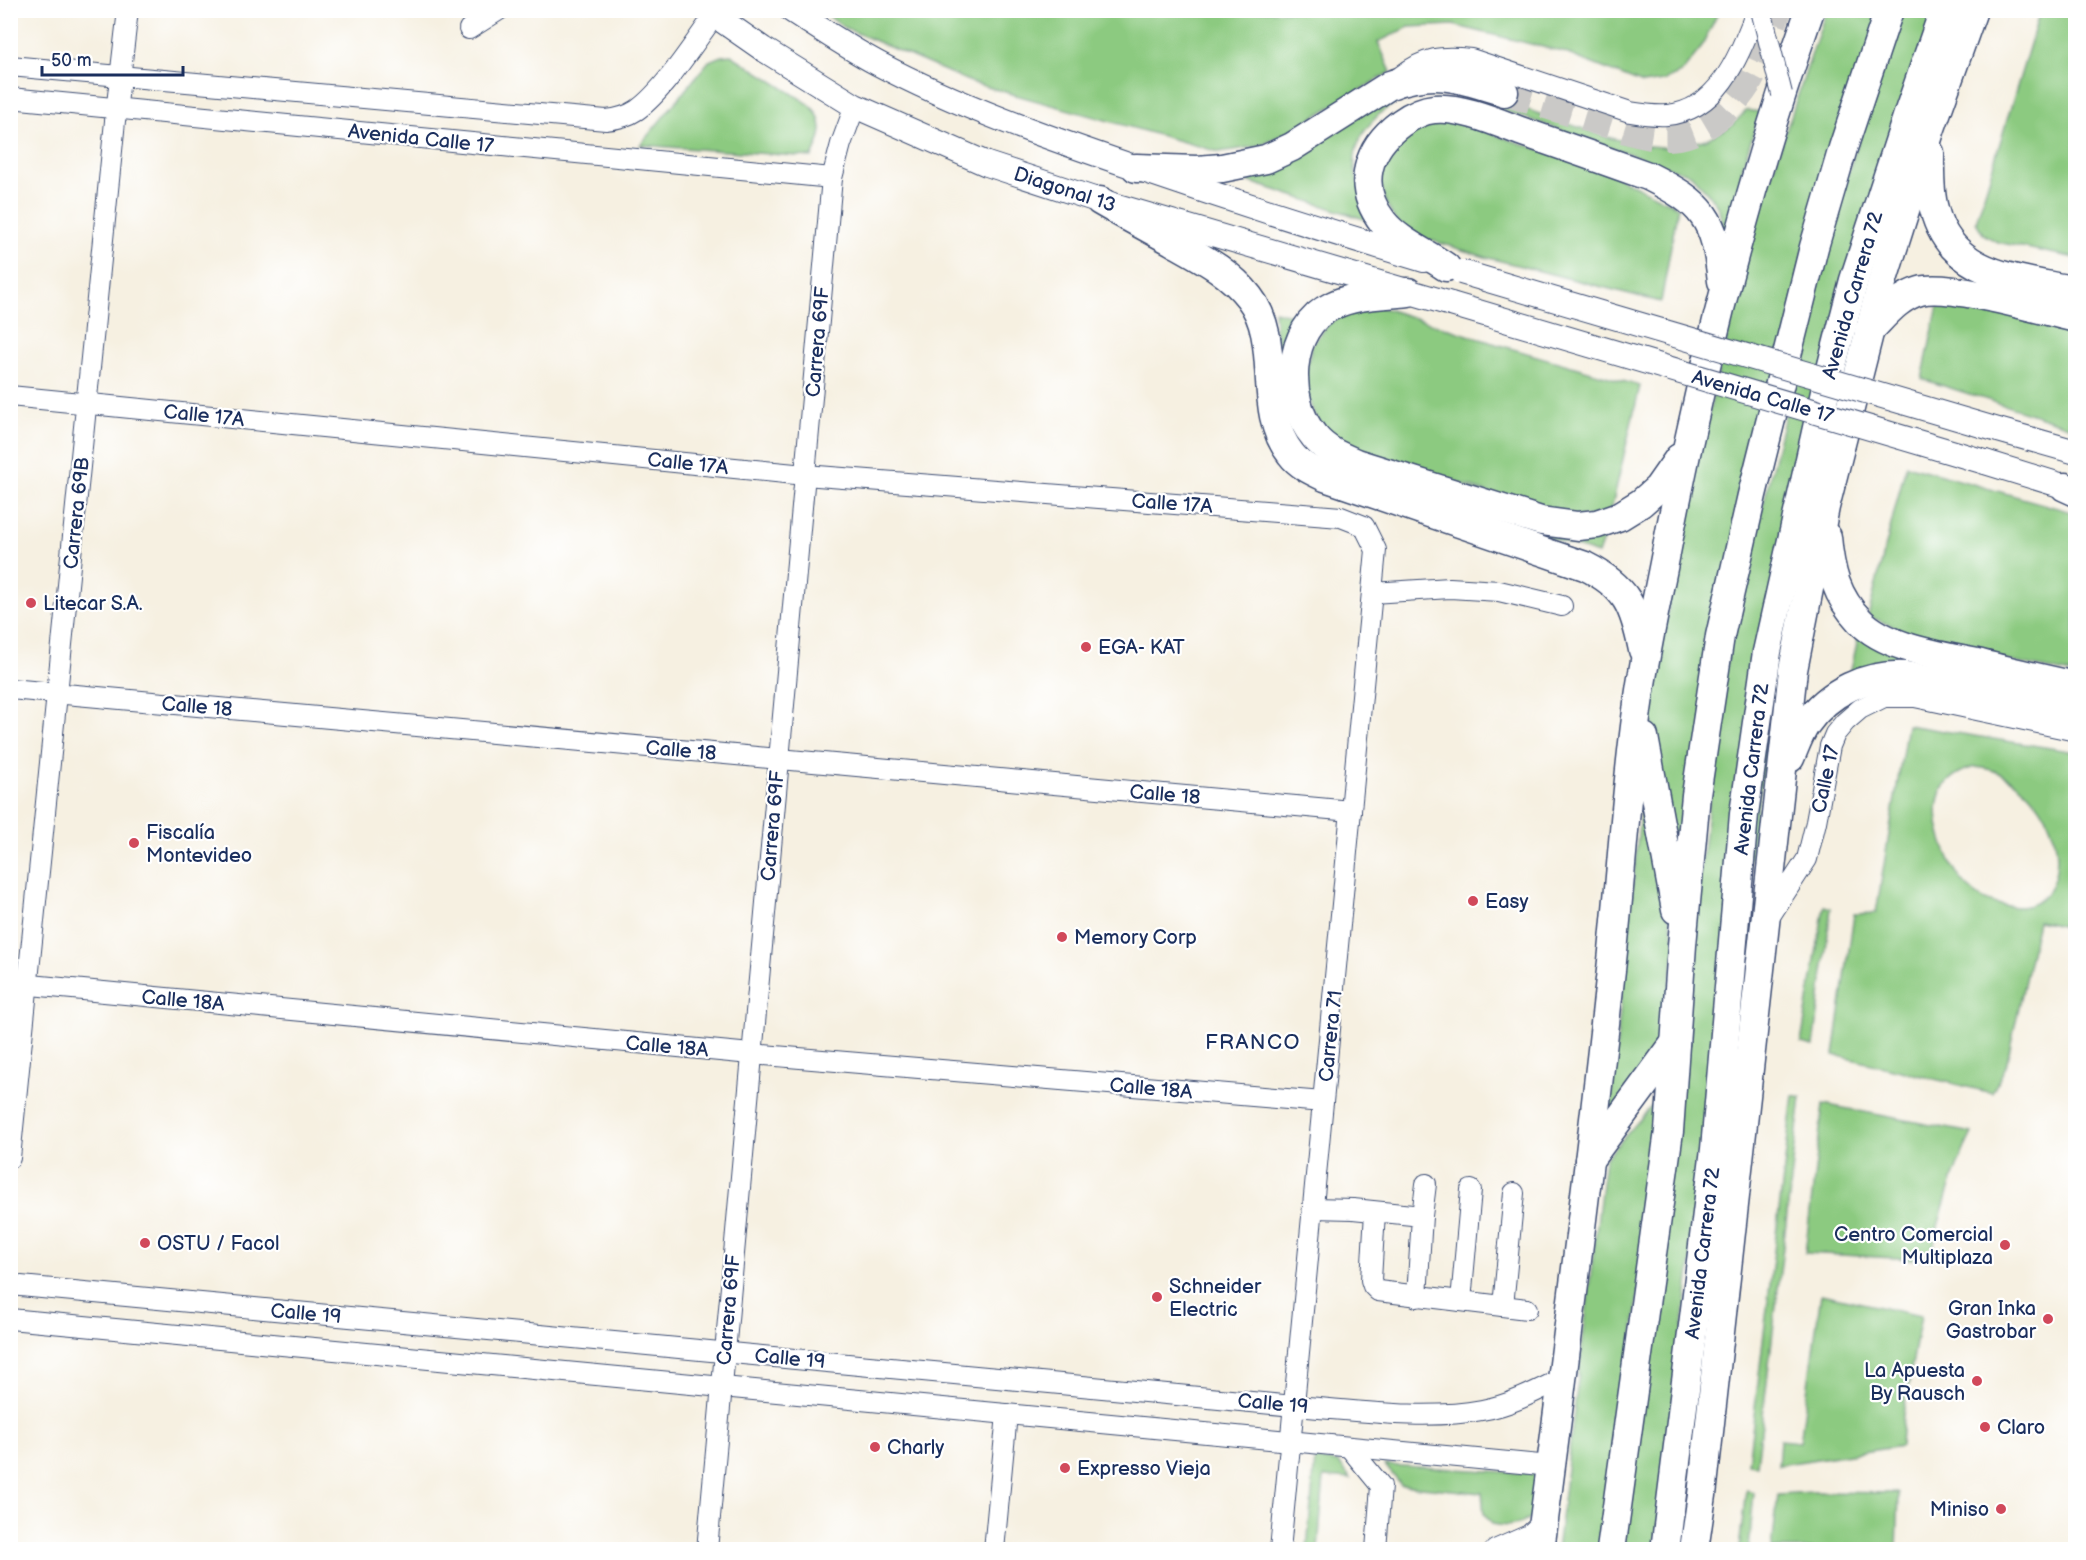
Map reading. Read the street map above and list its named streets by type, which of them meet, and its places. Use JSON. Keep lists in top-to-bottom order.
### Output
{
  "streets": {
    "highway": ["Avenida Carrera 72"],
    "main road": ["Avenida Calle 17", "Diagonal 13"],
    "street": [
      "Carrera 69F",
      "Calle 17A",
      "Carrera 69B",
      "Calle 18",
      "Calle 17",
      "Calle 18A",
      "Carrera 71",
      "Calle 19"
    ]
  },
  "crossings": [
    ["Avenida Calle 17", "Diagonal 13"],
    ["Avenida Calle 17", "Carrera 69F"],
    ["Avenida Calle 17", "Carrera 69B"],
    ["Diagonal 13", "Carrera 69F"],
    ["Avenida Carrera 72", "Calle 17"],
    ["Carrera 69F", "Calle 17A"],
    ["Carrera 69F", "Calle 18"],
    ["Carrera 69F", "Calle 18A"],
    ["Carrera 69F", "Calle 19"],
    ["Calle 17A", "Carrera 69B"],
    ["Calle 17A", "Carrera 71"],
    ["Carrera 69B", "Calle 18"],
    ["Carrera 69B", "Calle 18A"],
    ["Calle 18", "Carrera 71"],
    ["Calle 18A", "Carrera 71"],
    ["Carrera 71", "Calle 19"]
  ],
  "districts": ["FRANCO"],
  "places": [
    "Litecar S.A.",
    "EGA- KAT",
    "Fiscalía Montevideo",
    "Easy",
    "Memory Corp",
    "OSTU / Facol",
    "Centro Comercial Multiplaza",
    "Schneider Electric",
    "Gran Inka Gastrobar",
    "La Apuesta By Rausch",
    "Claro",
    "Charly",
    "Expresso Vieja",
    "Miniso"
  ],
  "scale_bar": "50 m"
}
